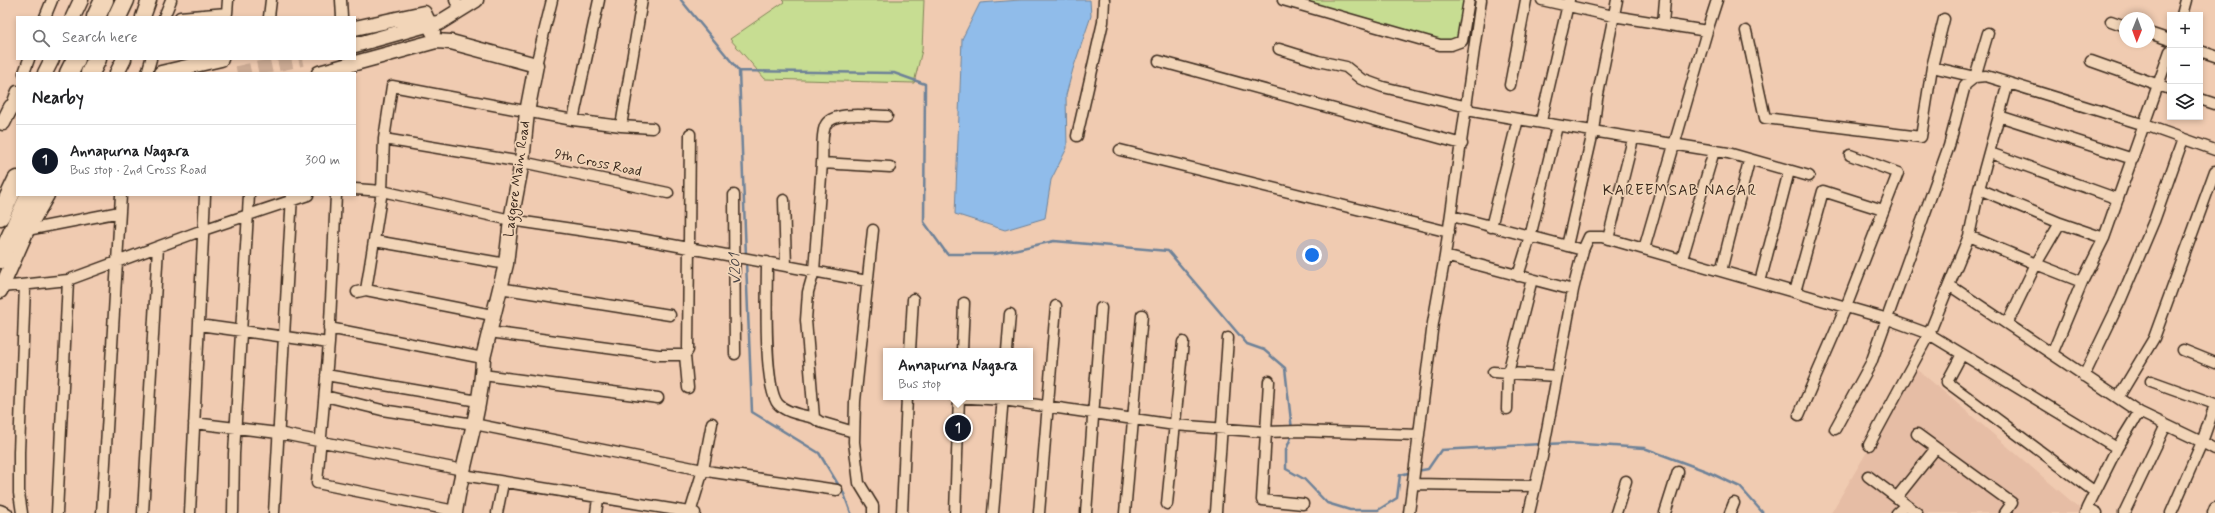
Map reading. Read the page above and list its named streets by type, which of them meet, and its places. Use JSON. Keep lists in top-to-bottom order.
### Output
{
  "streets": {
    "street": ["9th Cross Road", "Laggere Main Road"]
  },
  "crossings": [
    ["9th Cross Road", "Laggere Main Road"]
  ],
  "districts": ["KAREEMSAB NAGAR"],
  "water": ["V201"],
  "north": "bottom",
  "page": {
    "map_buttons": ["+", "−"],
    "search": "Search here",
    "heading": "Nearby",
    "list": [
      {
        "mark": "1",
        "name": "Annapurna Nagara",
        "note": "Bus stop · 2nd Cross Road",
        "value": "300 m"
      }
    ],
    "popup": ["Annapurna Nagara", "Bus stop"],
    "pins": "1"
  }
}
